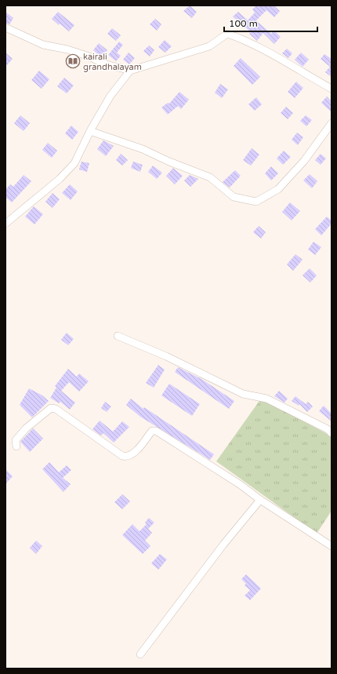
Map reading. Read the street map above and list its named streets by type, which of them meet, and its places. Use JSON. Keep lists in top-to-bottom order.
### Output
{
  "places": {
    "library": ["kairali grandhalayam"]
  },
  "scale_bar": "100 m"
}
